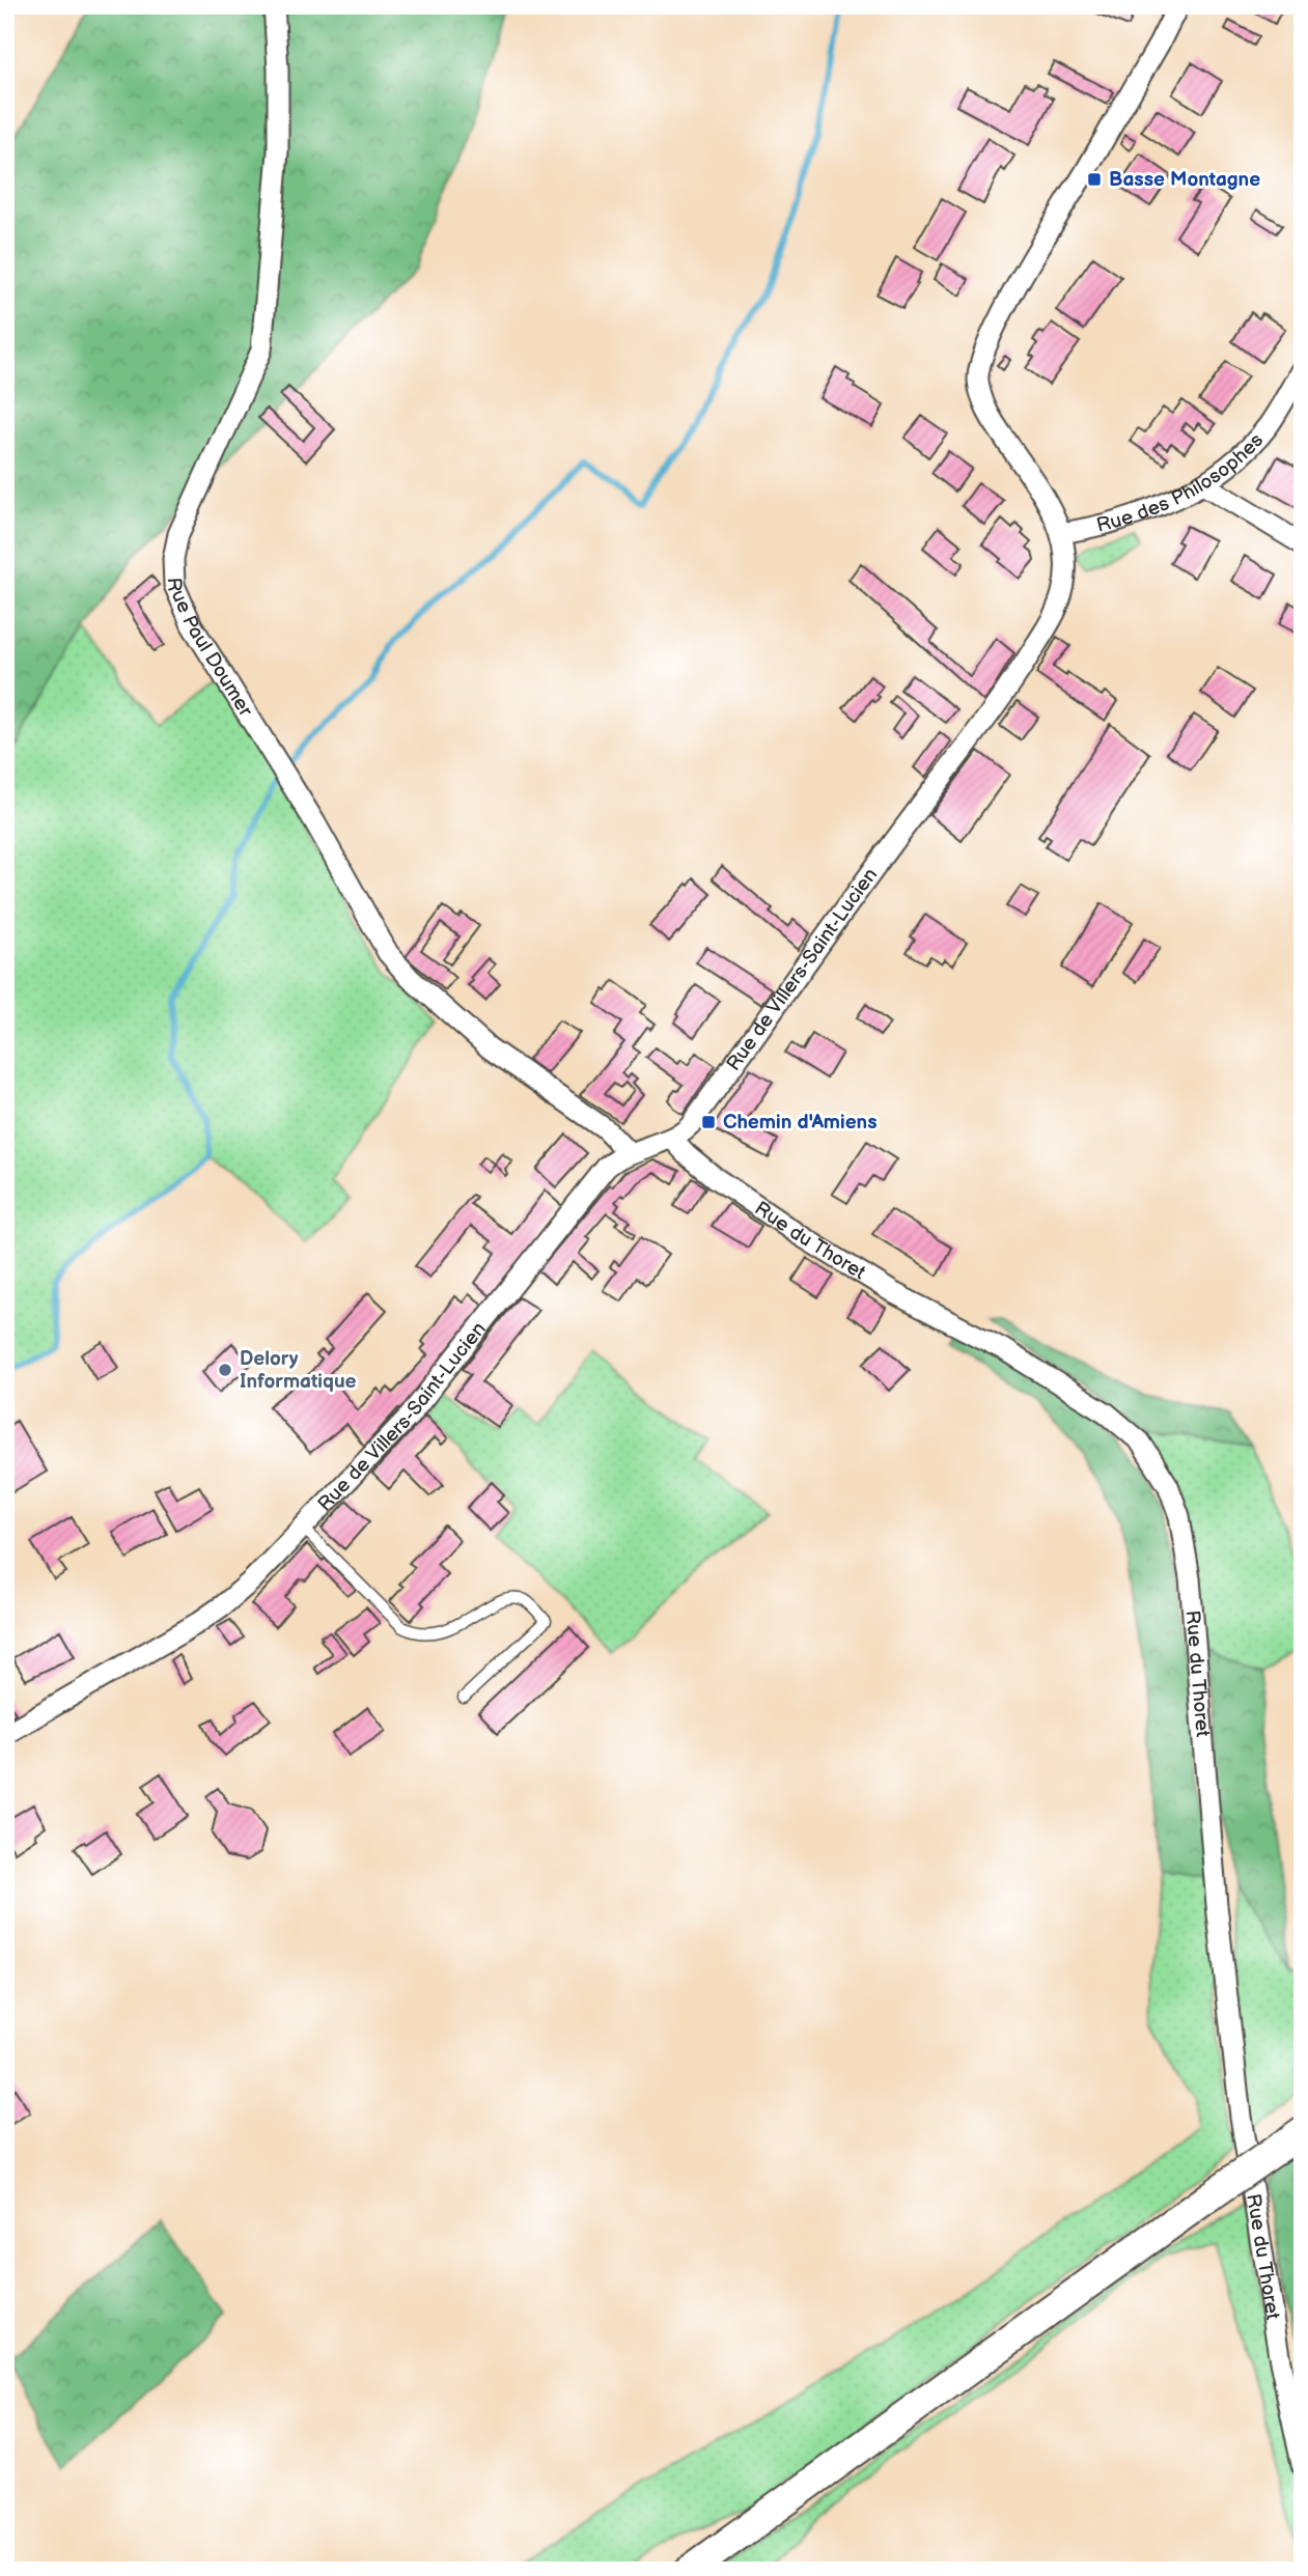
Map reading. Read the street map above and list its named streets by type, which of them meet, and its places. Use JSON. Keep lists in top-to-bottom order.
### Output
{
  "streets": {
    "street": [
      "Rue des Philosophes",
      "Rue Paul Doumer",
      "Rue de Villers-Saint-Lucien",
      "Rue du Thoret"
    ]
  },
  "crossings": [
    ["Rue des Philosophes", "Rue de Villers-Saint-Lucien"],
    ["Rue Paul Doumer", "Rue de Villers-Saint-Lucien"],
    ["Rue de Villers-Saint-Lucien", "Rue du Thoret"]
  ],
  "places": {
    "transit": ["Basse Montagne", "Chemin d'Amiens"],
    "other": ["Delory Informatique"]
  }
}
